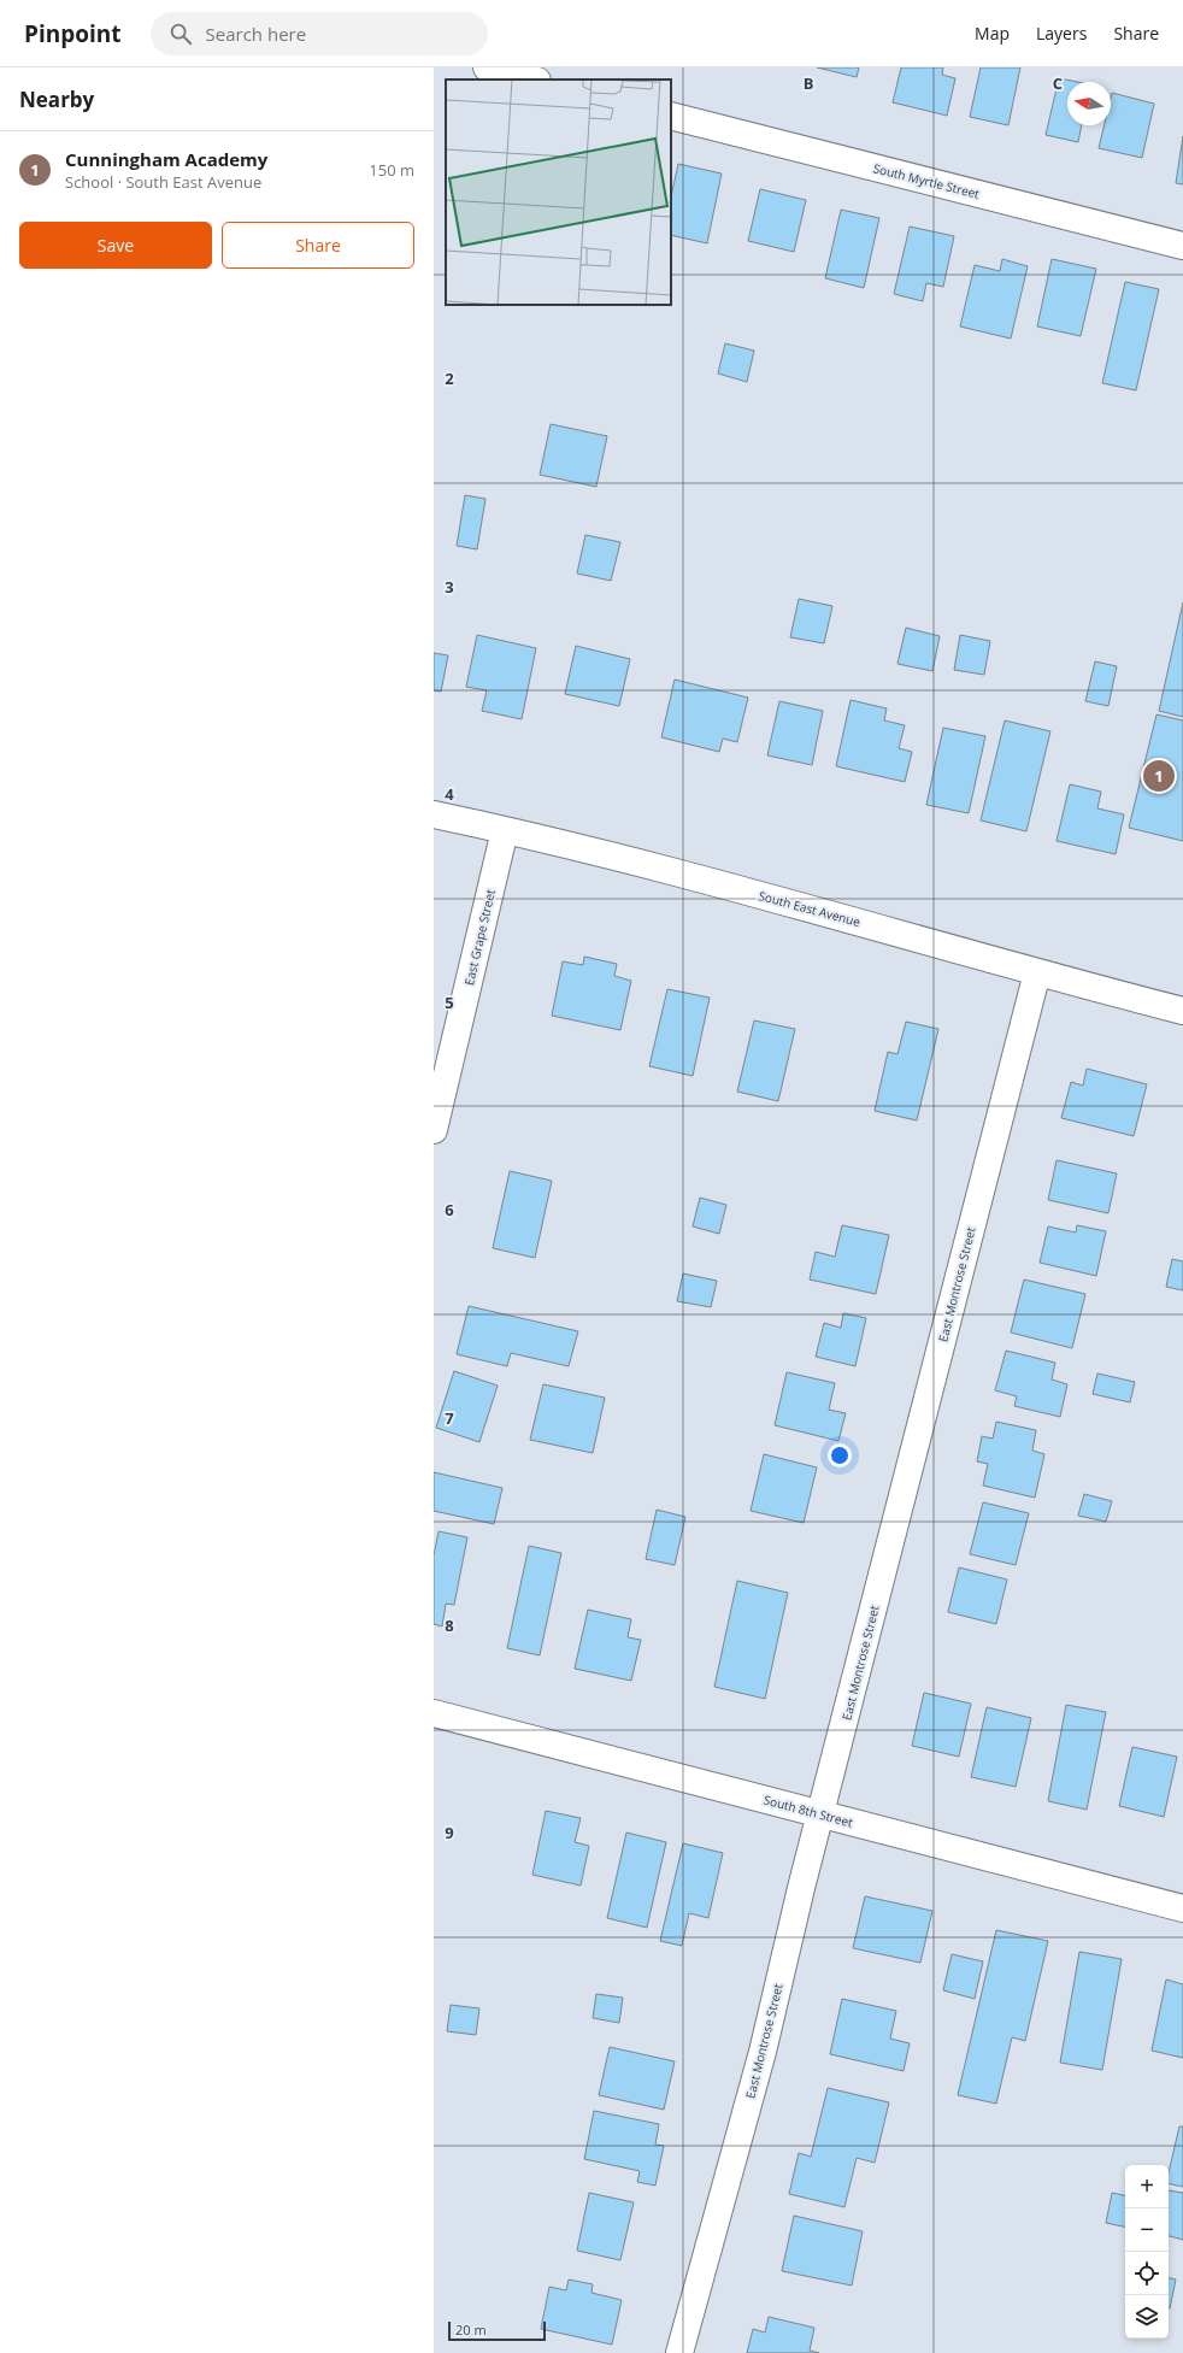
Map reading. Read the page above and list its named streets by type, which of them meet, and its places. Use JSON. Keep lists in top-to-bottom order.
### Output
{
  "streets": {
    "street": [
      "South Myrtle Street",
      "South East Avenue",
      "East Grape Street",
      "East Montrose Street",
      "South 8th Street"
    ]
  },
  "crossings": [
    ["South East Avenue", "East Grape Street"],
    ["South East Avenue", "East Montrose Street"],
    ["East Montrose Street", "South 8th Street"]
  ],
  "scale_bar": "20 m",
  "north": "left",
  "page": {
    "header": "Pinpoint",
    "search": "Search here",
    "nav": ["Map", "Layers", "Share"],
    "heading": "Nearby",
    "list": [
      {
        "mark": "1",
        "name": "Cunningham Academy",
        "note": "School · South East Avenue",
        "value": "150 m"
      }
    ],
    "buttons": ["Save", "Share"],
    "pins": "1",
    "map_buttons": ["+", "−"],
    "scale": "20 m"
  },
  "grid": {
    "columns": ["B", "C"],
    "rows": [
      "2",
      "3",
      "4",
      "5",
      "6",
      "7",
      "8",
      "9"
    ]
  }
}
